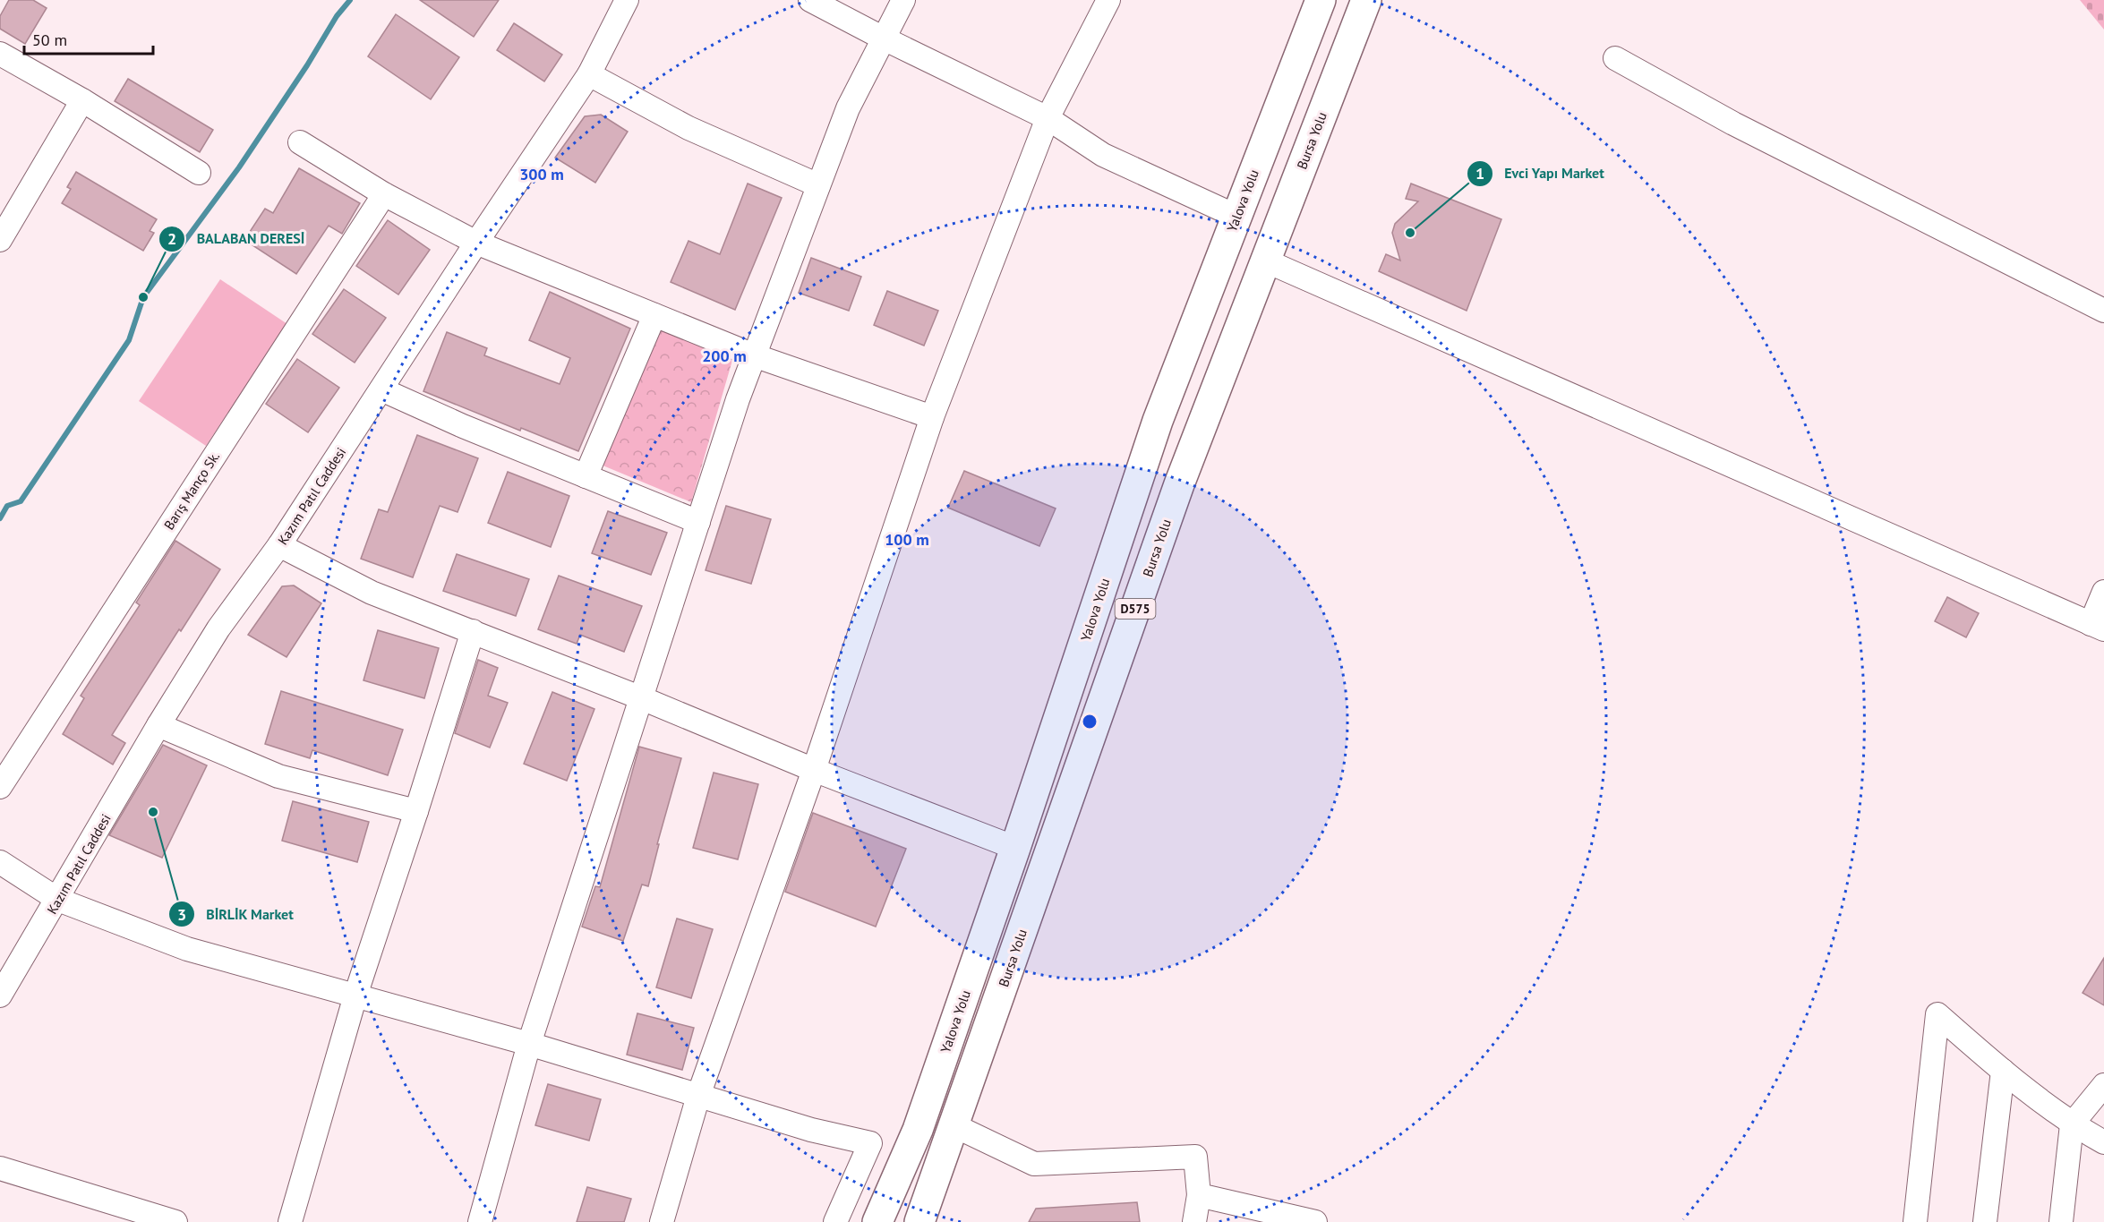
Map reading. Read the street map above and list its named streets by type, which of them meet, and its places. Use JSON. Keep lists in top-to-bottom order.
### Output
{
  "streets": {
    "highway": ["Bursa Yolu", "Yalova Yolu", "D575"],
    "street": ["Barış Manço Sk.", "Kazım Patıl Caddesi"]
  },
  "places": ["Evci Yapı Market", "BALABAN DERESİ", "BİRLİK Market"],
  "scale_bar": "50 m",
  "rings": ["300 m", "200 m", "100 m"]
}
